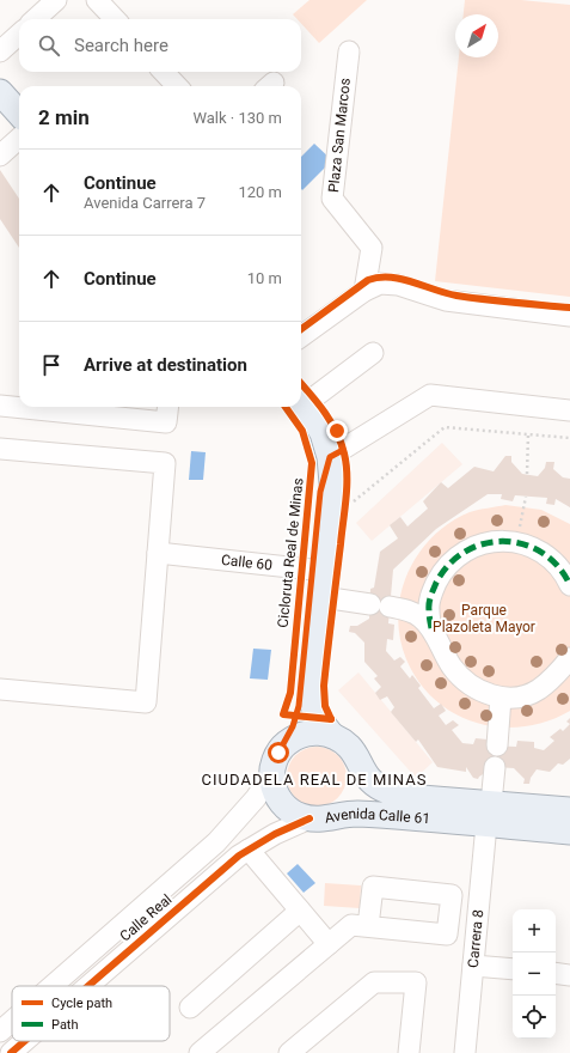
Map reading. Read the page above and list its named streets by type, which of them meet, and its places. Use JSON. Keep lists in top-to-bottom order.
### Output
{
  "streets": {
    "main road": ["Avenida Calle 61"],
    "street": [
      "Plaza San Marcos",
      "Calle 60",
      "Calle Real",
      "Carrera 8"
    ],
    "cycle path": ["Cicloruta Real de Minas"]
  },
  "crossings": [
    ["Avenida Calle 61", "Calle Real"],
    ["Avenida Calle 61", "Carrera 8"]
  ],
  "districts": ["CIUDADELA REAL DE MINAS"],
  "parks": ["Parque Plazoleta Mayor"],
  "legend": ["Cycle path", "Path"],
  "north": "top right",
  "page": {
    "search": "Search here",
    "heading": ["2 min", "Walk · 130 m"],
    "list": [
      ["Continue", "Avenida Carrera 7", "120 m"],
      ["Continue", "10 m"],
      "Arrive at destination"
    ],
    "map_buttons": ["+", "−"]
  }
}
